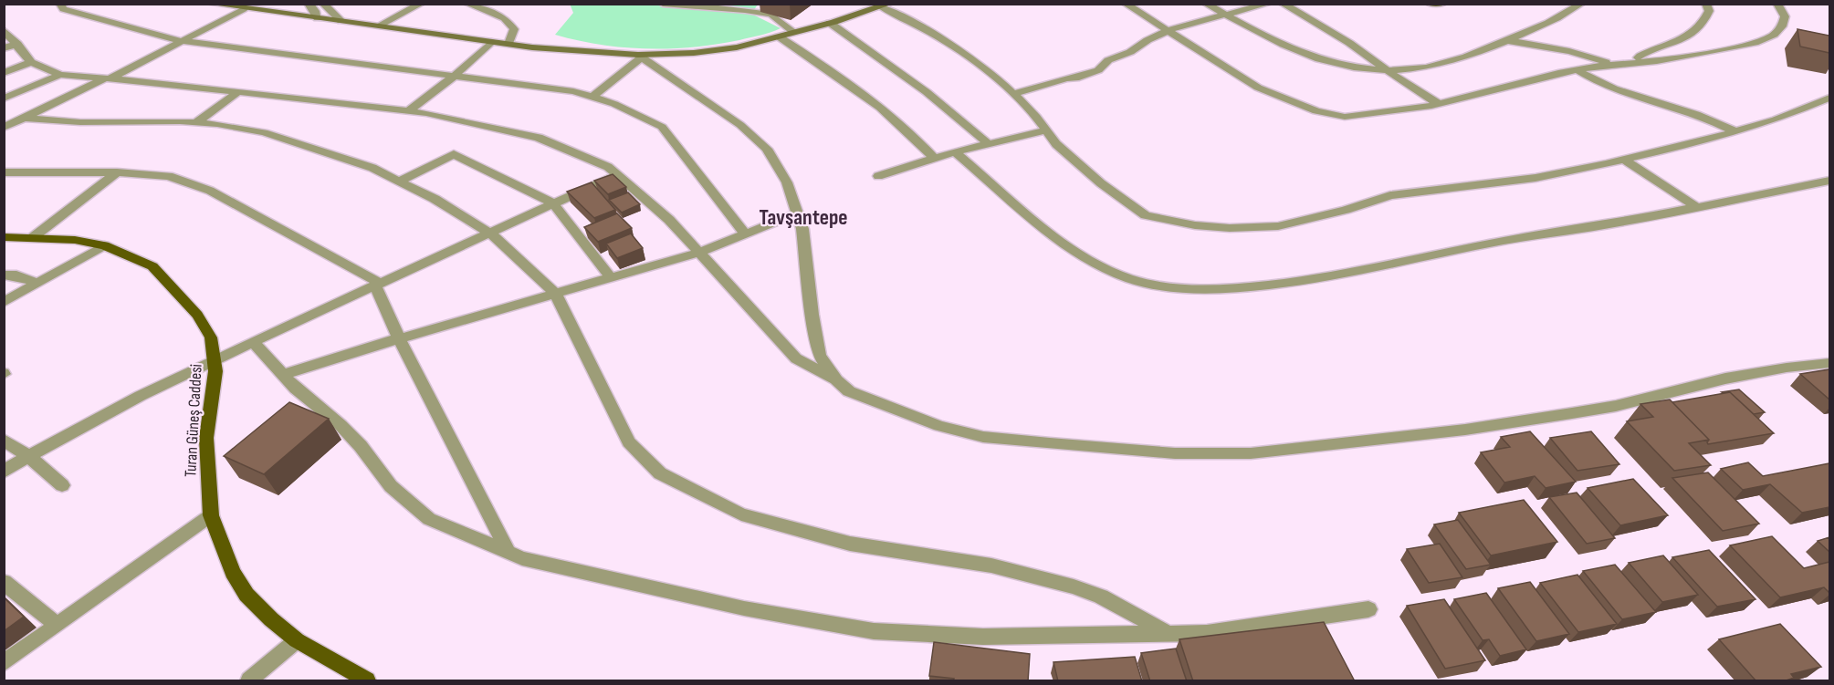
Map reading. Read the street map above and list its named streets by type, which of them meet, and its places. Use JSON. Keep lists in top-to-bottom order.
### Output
{
  "streets": {
    "main road": ["Turan Güneş Caddesi"]
  },
  "districts": ["Tavşantepe"]
}
